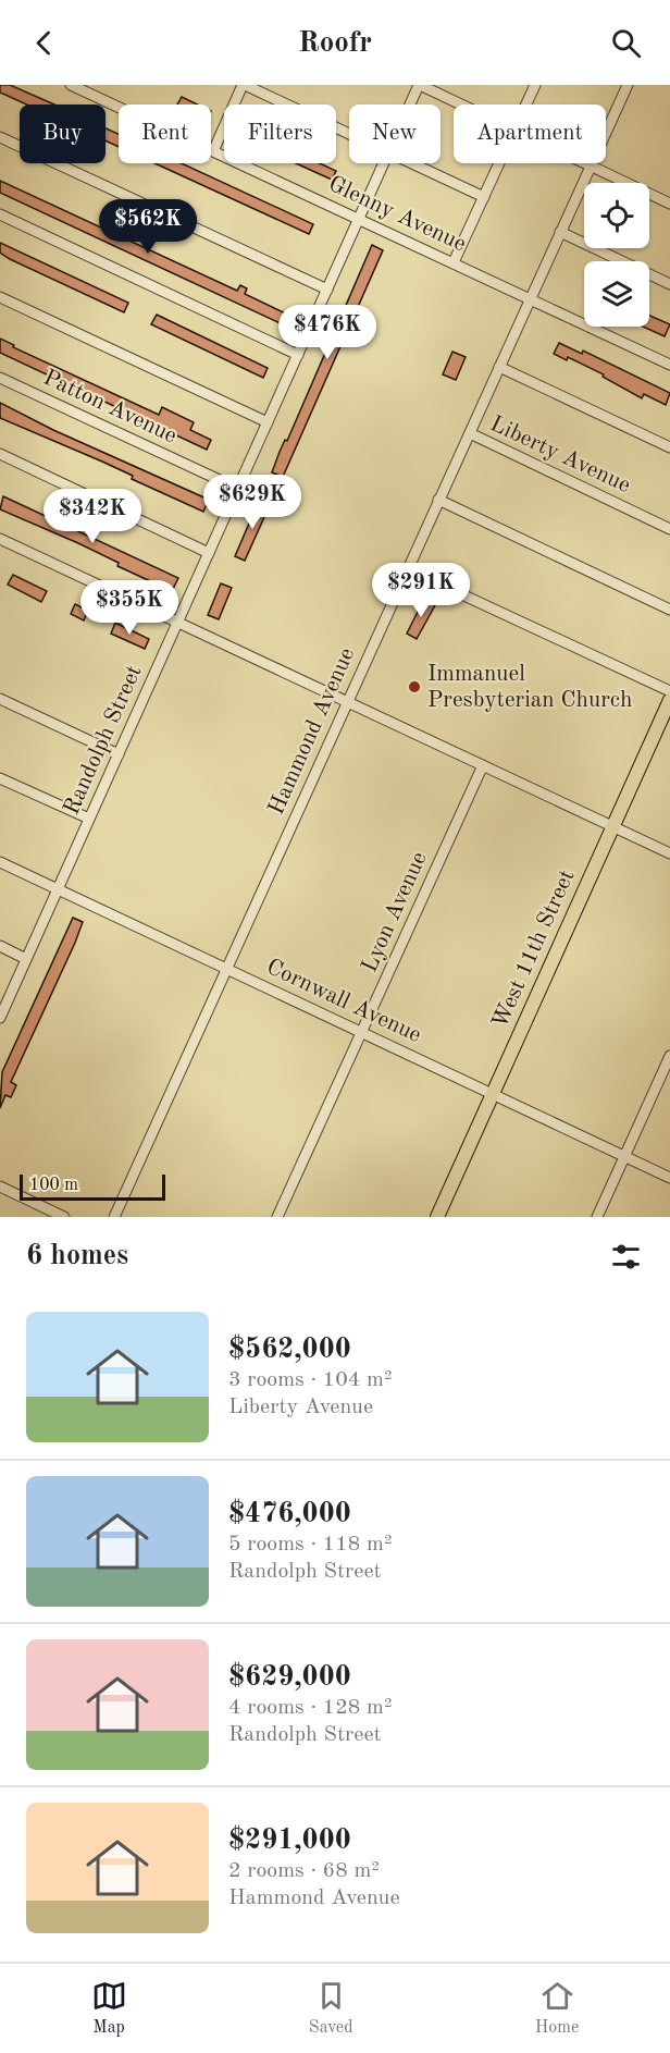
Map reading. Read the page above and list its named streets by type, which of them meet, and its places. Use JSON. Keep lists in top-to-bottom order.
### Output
{
  "streets": {
    "main road": ["West 11th Street"],
    "street": [
      "Glenny Avenue",
      "Patton Avenue",
      "Liberty Avenue",
      "Hammond Avenue",
      "Randolph Street",
      "Lyon Avenue",
      "Cornwall Avenue"
    ]
  },
  "crossings": [
    ["Glenny Avenue", "Hammond Avenue"],
    ["Glenny Avenue", "Randolph Street"],
    ["Patton Avenue", "Randolph Street"],
    ["Liberty Avenue", "Hammond Avenue"],
    ["Hammond Avenue", "Cornwall Avenue"],
    ["Randolph Street", "Cornwall Avenue"],
    ["Lyon Avenue", "Cornwall Avenue"],
    ["West 11th Street", "Cornwall Avenue"]
  ],
  "places": ["Immanuel Presbyterian Church"],
  "scale_bar": "100 m",
  "page": {
    "header": "Roofr",
    "chip": [
      "Buy",
      "Rent",
      "Filters",
      "New",
      "Apartment"
    ],
    "price": [
      "$562K",
      "$476K",
      "$629K",
      "$342K",
      "$291K",
      "$355K"
    ],
    "scale": "100 m",
    "heading": "6 homes",
    "list": [
      {
        "name": "$562,000",
        "note": "3 rooms · 104 m² · Liberty Avenue"
      },
      {
        "name": "$476,000",
        "note": "5 rooms · 118 m² · Randolph Street"
      },
      {
        "name": "$629,000",
        "note": "4 rooms · 128 m² · Randolph Street"
      },
      {
        "name": "$291,000",
        "note": "2 rooms · 68 m² · Hammond Avenue"
      }
    ],
    "tabs": ["Map", "Saved", "Home"]
  }
}
